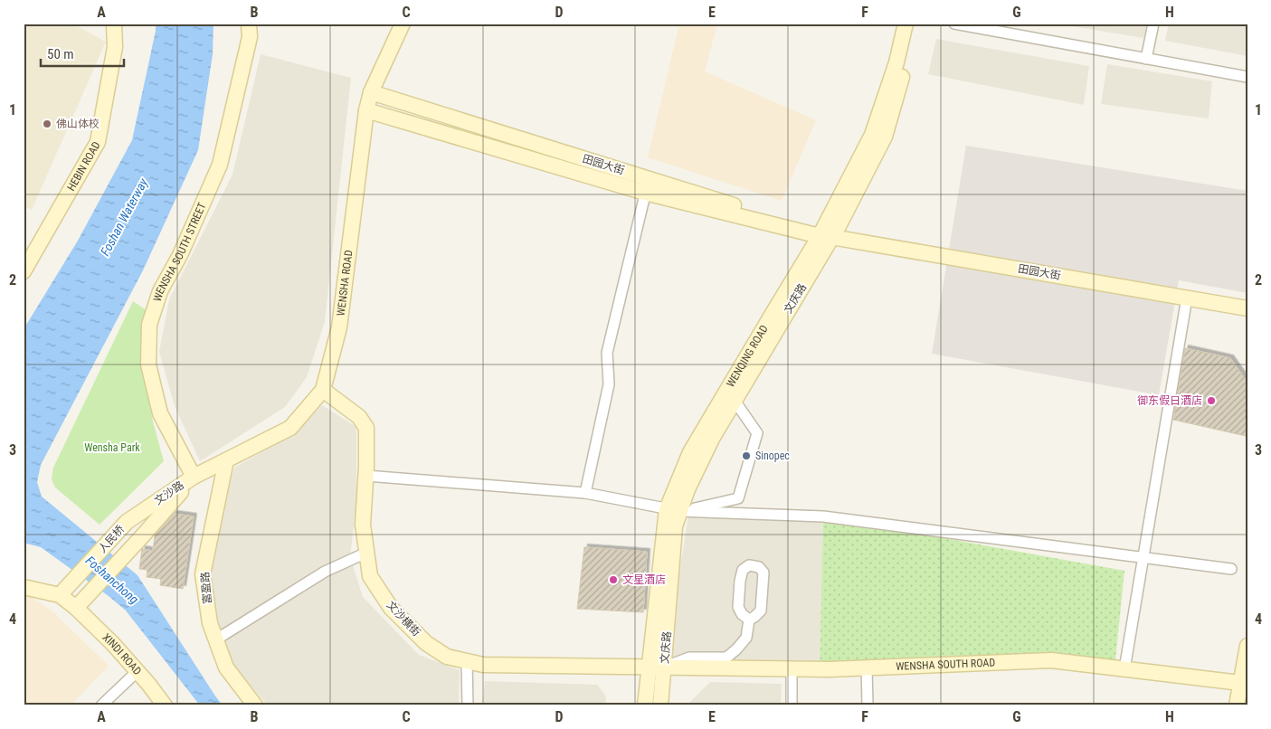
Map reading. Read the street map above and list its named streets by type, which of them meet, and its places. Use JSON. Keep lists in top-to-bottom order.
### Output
{
  "streets": {
    "street": [
      "田园大街",
      "HEBIN ROAD",
      "WENSHA SOUTH STREET",
      "WENSHA ROAD",
      "文庆路",
      "WENQING ROAD",
      "文沙路",
      "人民桥",
      "富盈路",
      "文沙横街",
      "XINDI ROAD",
      "WENSHA SOUTH ROAD"
    ]
  },
  "crossings": [
    ["田园大街", "WENSHA ROAD"],
    ["田园大街", "文庆路"],
    ["田园大街", "WENQING ROAD"],
    ["WENSHA SOUTH STREET", "WENSHA ROAD"],
    ["WENSHA SOUTH STREET", "文沙路"],
    ["WENSHA ROAD", "文沙路"],
    ["WENSHA ROAD", "富盈路"],
    ["WENSHA ROAD", "文沙横街"],
    ["文庆路", "WENQING ROAD"],
    ["文庆路", "文沙横街"],
    ["文庆路", "WENSHA SOUTH ROAD"],
    ["WENQING ROAD", "文沙横街"],
    ["WENQING ROAD", "WENSHA SOUTH ROAD"],
    ["文沙路", "人民桥"],
    ["人民桥", "XINDI ROAD"],
    ["文沙横街", "WENSHA SOUTH ROAD"]
  ],
  "water": ["Foshan Waterway", "Foshanchong"],
  "parks": ["Wensha Park"],
  "places": [
    "佛山体校",
    "御东假日酒店",
    "Sinopec",
    "文星酒店"
  ],
  "scale_bar": "50 m",
  "grid": {
    "columns": [
      "A",
      "B",
      "C",
      "D",
      "E",
      "F",
      "G",
      "H"
    ],
    "rows": [
      "1",
      "2",
      "3",
      "4"
    ]
  }
}
